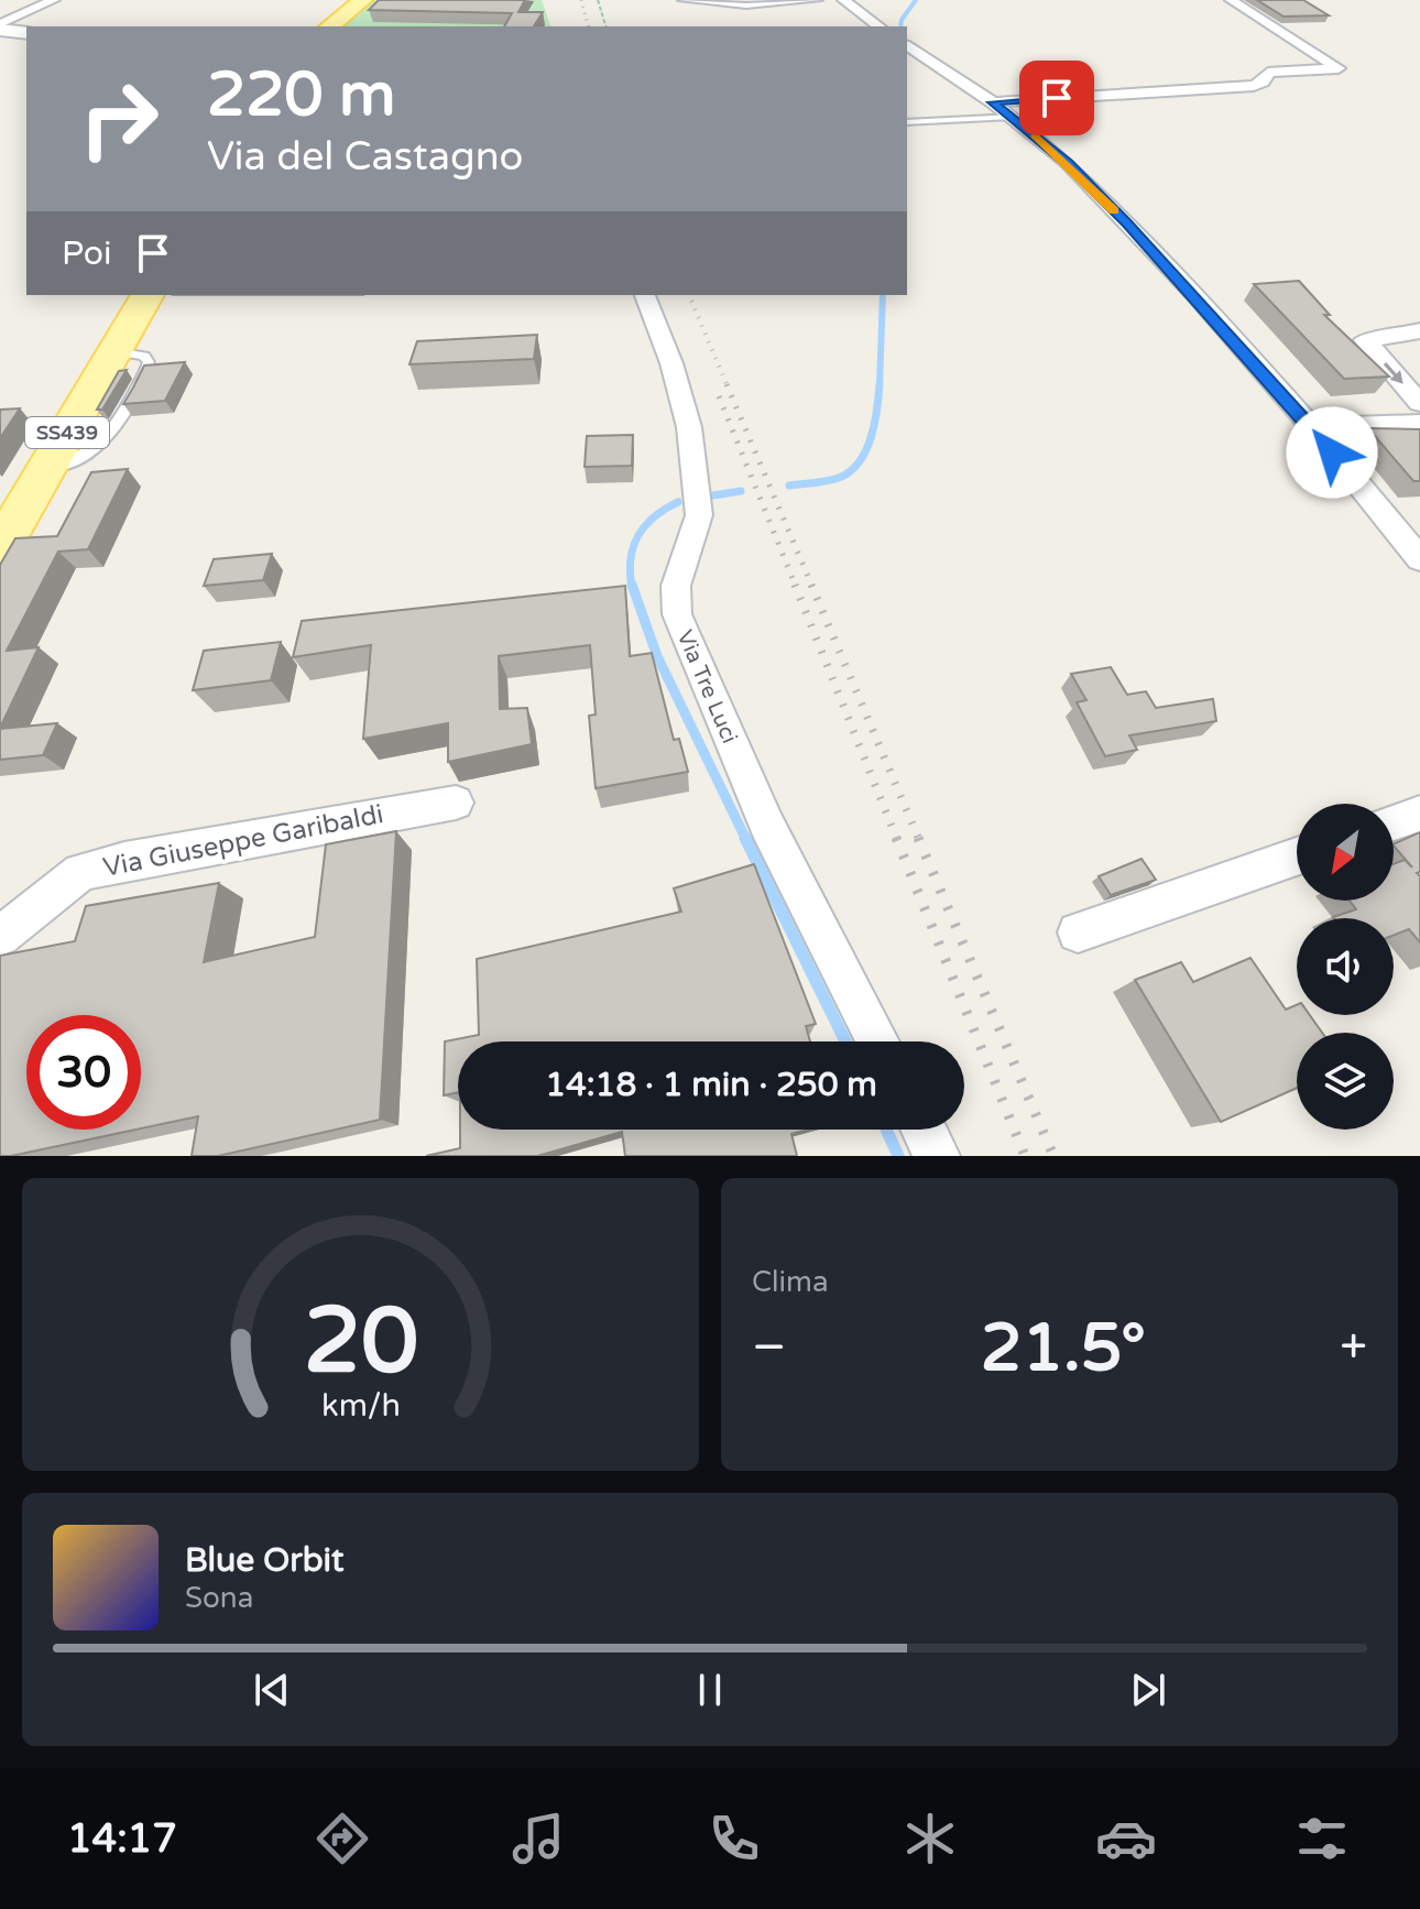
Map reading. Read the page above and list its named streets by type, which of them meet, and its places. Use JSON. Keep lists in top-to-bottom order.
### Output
{
  "streets": {
    "main road": ["SS439"],
    "street": ["Via Tre Luci", "Via Giuseppe Garibaldi"]
  },
  "north": "bottom left",
  "page": {
    "turn": ["220 m", "Via del Castagno"],
    "then": "Poi",
    "limit": "30",
    "trip": "14:18 · 1 min · 250 m",
    "tile": "Clima",
    "heat": ["−", "21.5°", "+"],
    "song": ["Blue Orbit", "Sona"],
    "tabs": "14:17",
    "gauge": ["20", "km/h"]
  }
}
